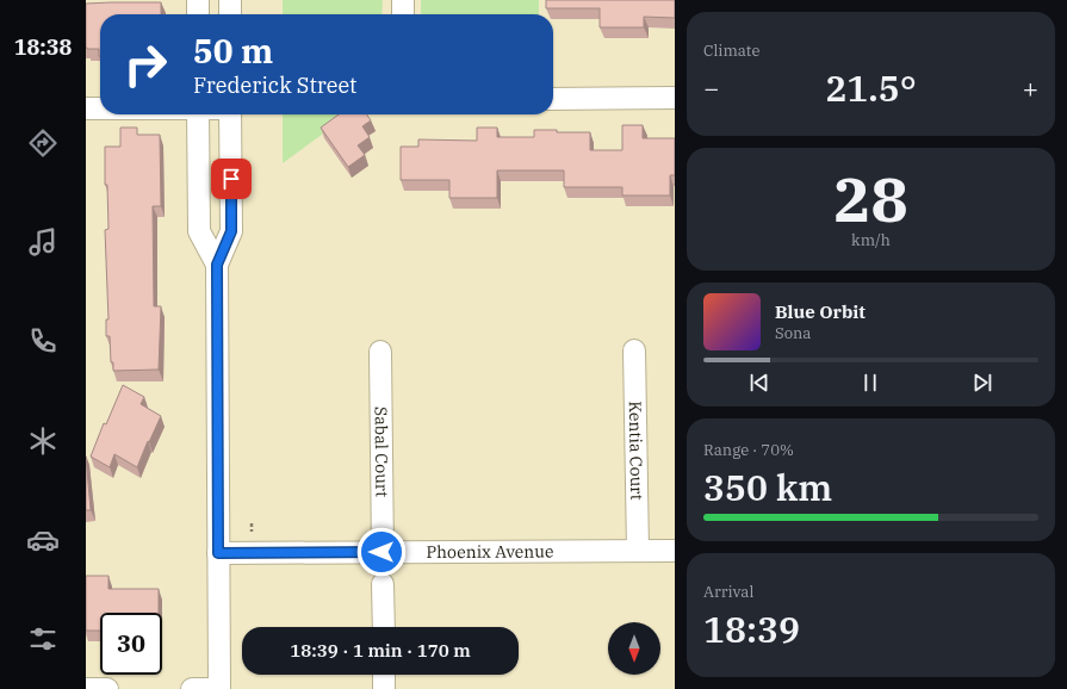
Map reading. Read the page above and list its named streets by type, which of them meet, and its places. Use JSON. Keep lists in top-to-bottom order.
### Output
{
  "streets": {
    "street": ["Kentia Court", "Sabal Court", "Phoenix Avenue"]
  },
  "crossings": [
    ["Kentia Court", "Phoenix Avenue"],
    ["Sabal Court", "Phoenix Avenue"]
  ],
  "north": "bottom",
  "page": {
    "tabs": "18:38",
    "tile": [
      "Climate",
      ["28", "km/h"],
      ["Range · 70%", "350 km"],
      ["Arrival", "18:39"]
    ],
    "turn": ["50 m", "Frederick Street"],
    "heat": ["−", "21.5°", "+"],
    "song": ["Blue Orbit", "Sona"],
    "limit": "30",
    "trip": "18:39 · 1 min · 170 m"
  }
}
